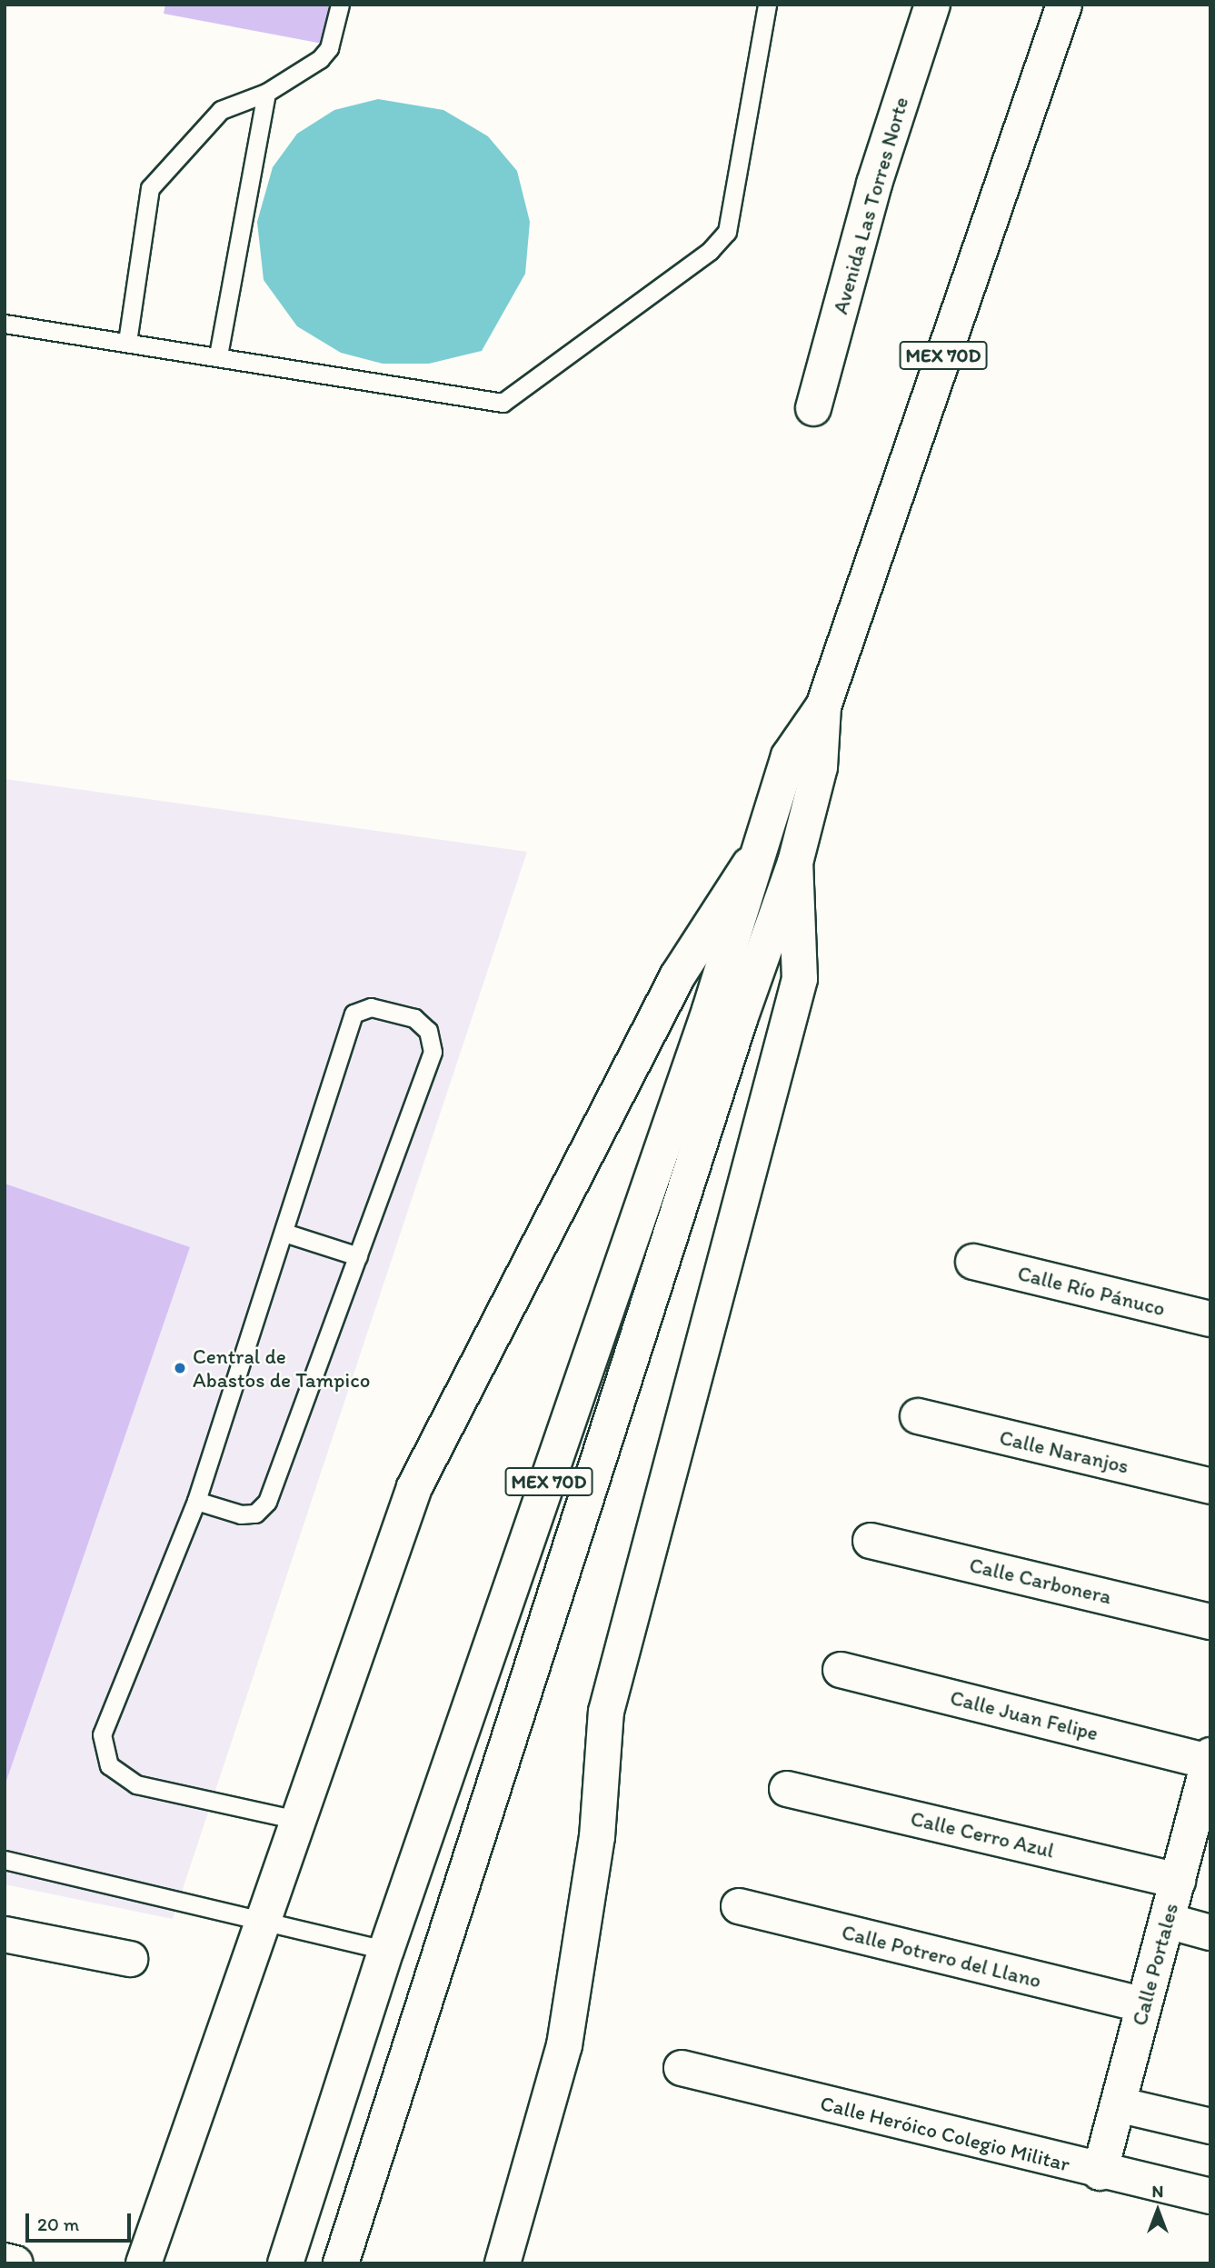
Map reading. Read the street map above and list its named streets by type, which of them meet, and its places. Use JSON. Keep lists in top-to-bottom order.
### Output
{
  "streets": {
    "main road": [
      "Avenida Las Torres Norte",
      "MEX 70D",
      "Calle Río Pánuco",
      "Calle Naranjos",
      "Calle Carbonera",
      "Calle Juan Felipe",
      "Calle Cerro Azul",
      "Calle Potrero del Llano",
      "Calle Portales",
      "Calle Heróico Colegio Militar"
    ]
  },
  "crossings": [
    ["Calle Juan Felipe", "Calle Portales"],
    ["Calle Cerro Azul", "Calle Portales"],
    ["Calle Potrero del Llano", "Calle Portales"],
    ["Calle Portales", "Calle Heróico Colegio Militar"]
  ],
  "places": ["Central de Abastos de Tampico"],
  "scale_bar": "20 m",
  "north": "top"
}
